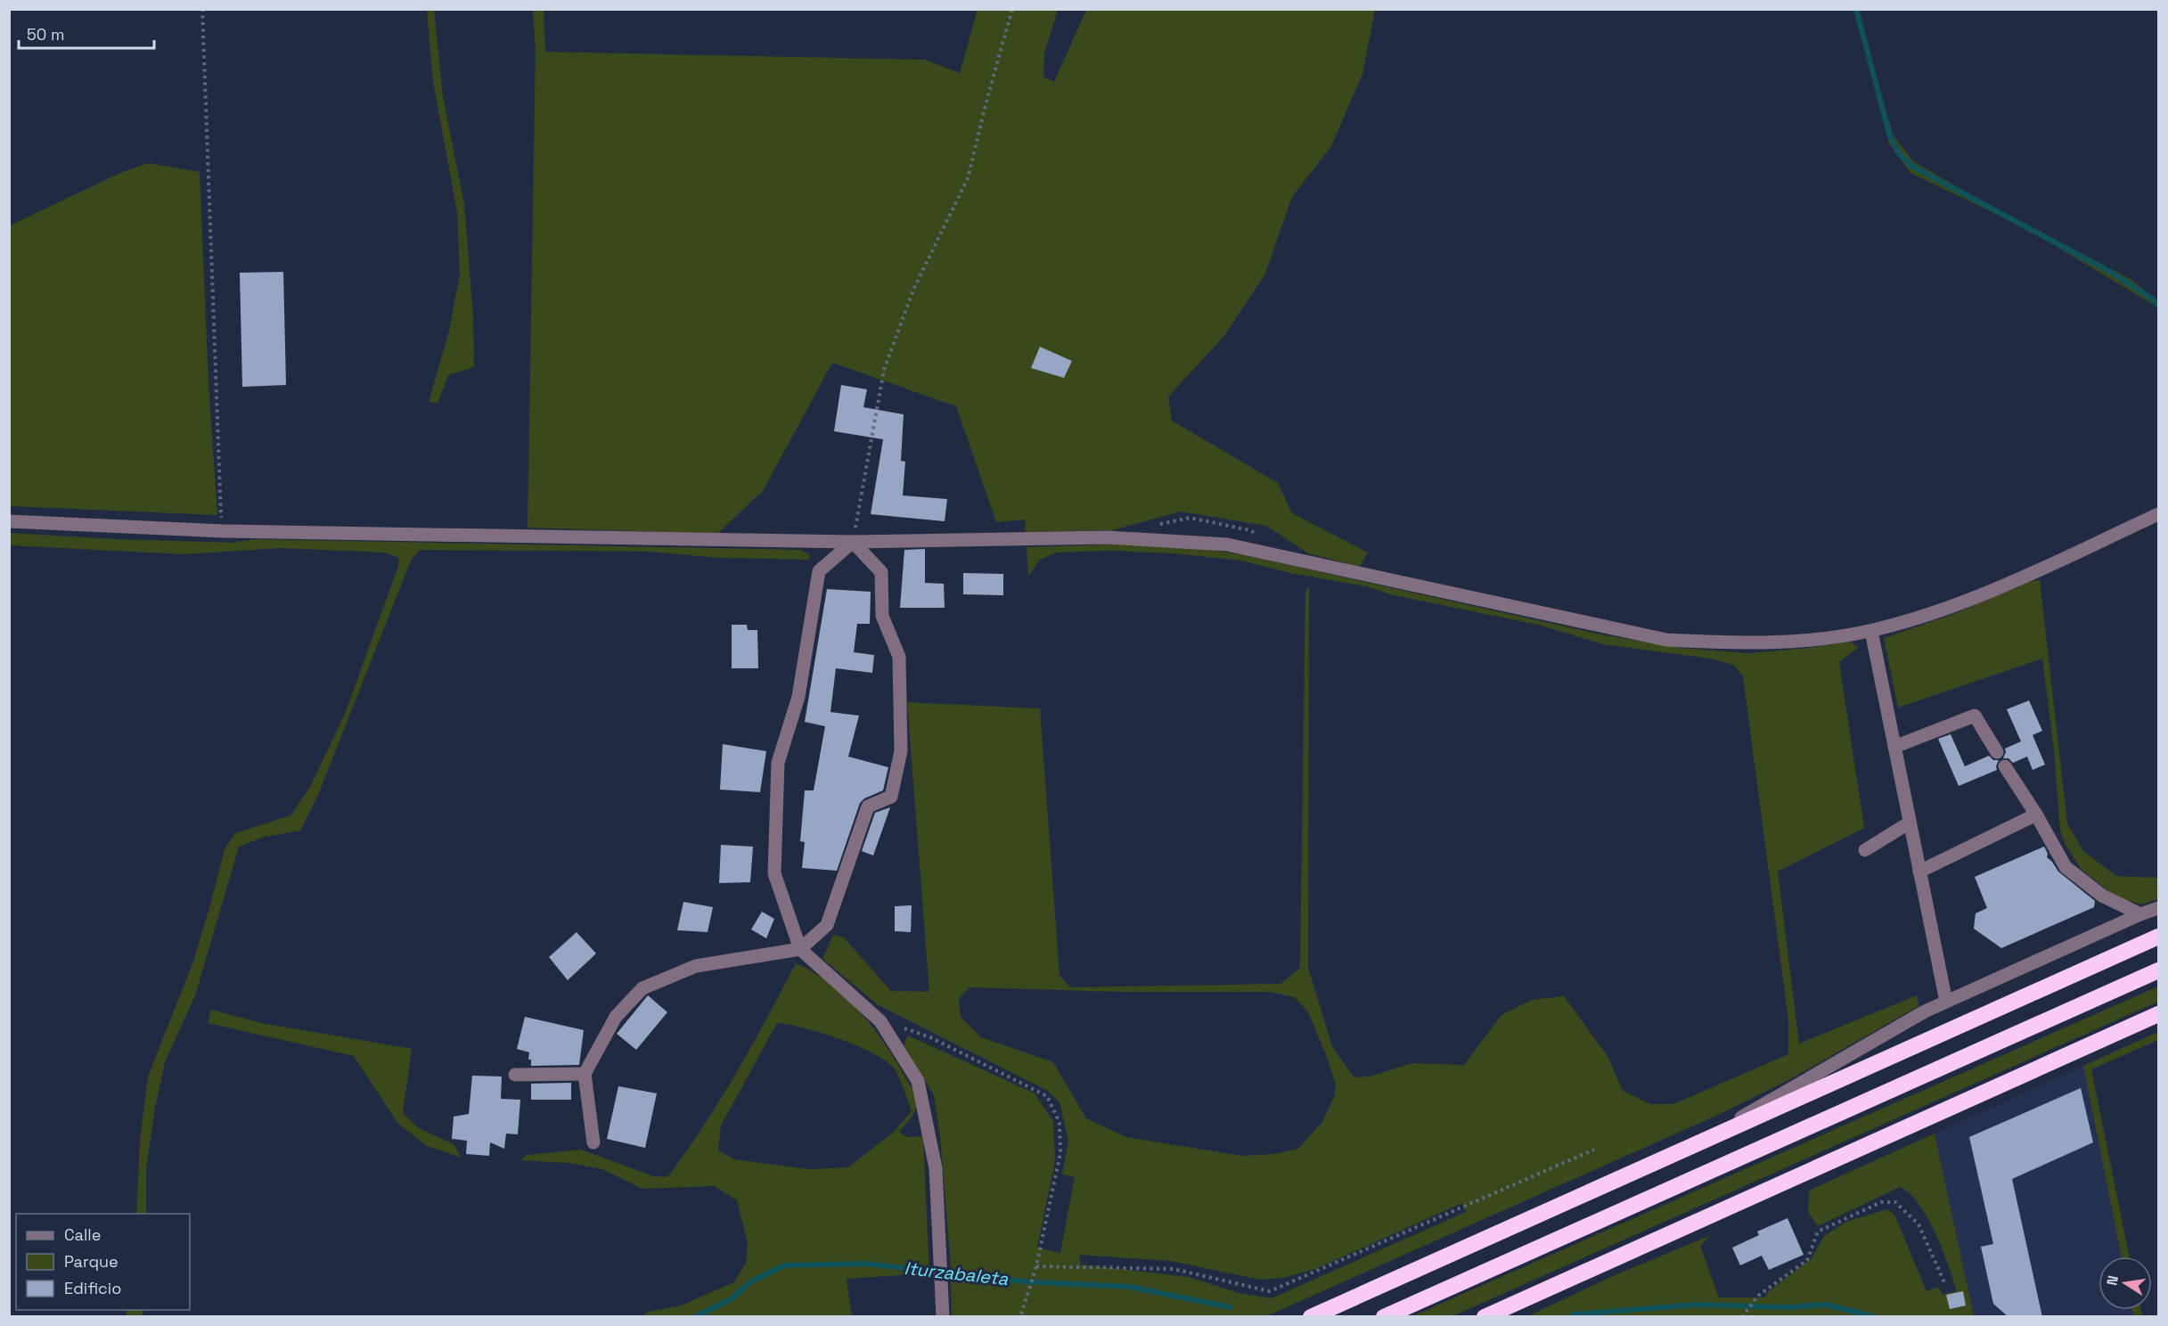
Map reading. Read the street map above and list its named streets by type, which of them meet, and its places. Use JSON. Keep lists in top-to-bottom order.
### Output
{
  "water": ["Iturzabaleta"],
  "legend": ["Calle", "Parque", "Edificio"],
  "scale_bar": "50 m",
  "north": "left"
}
